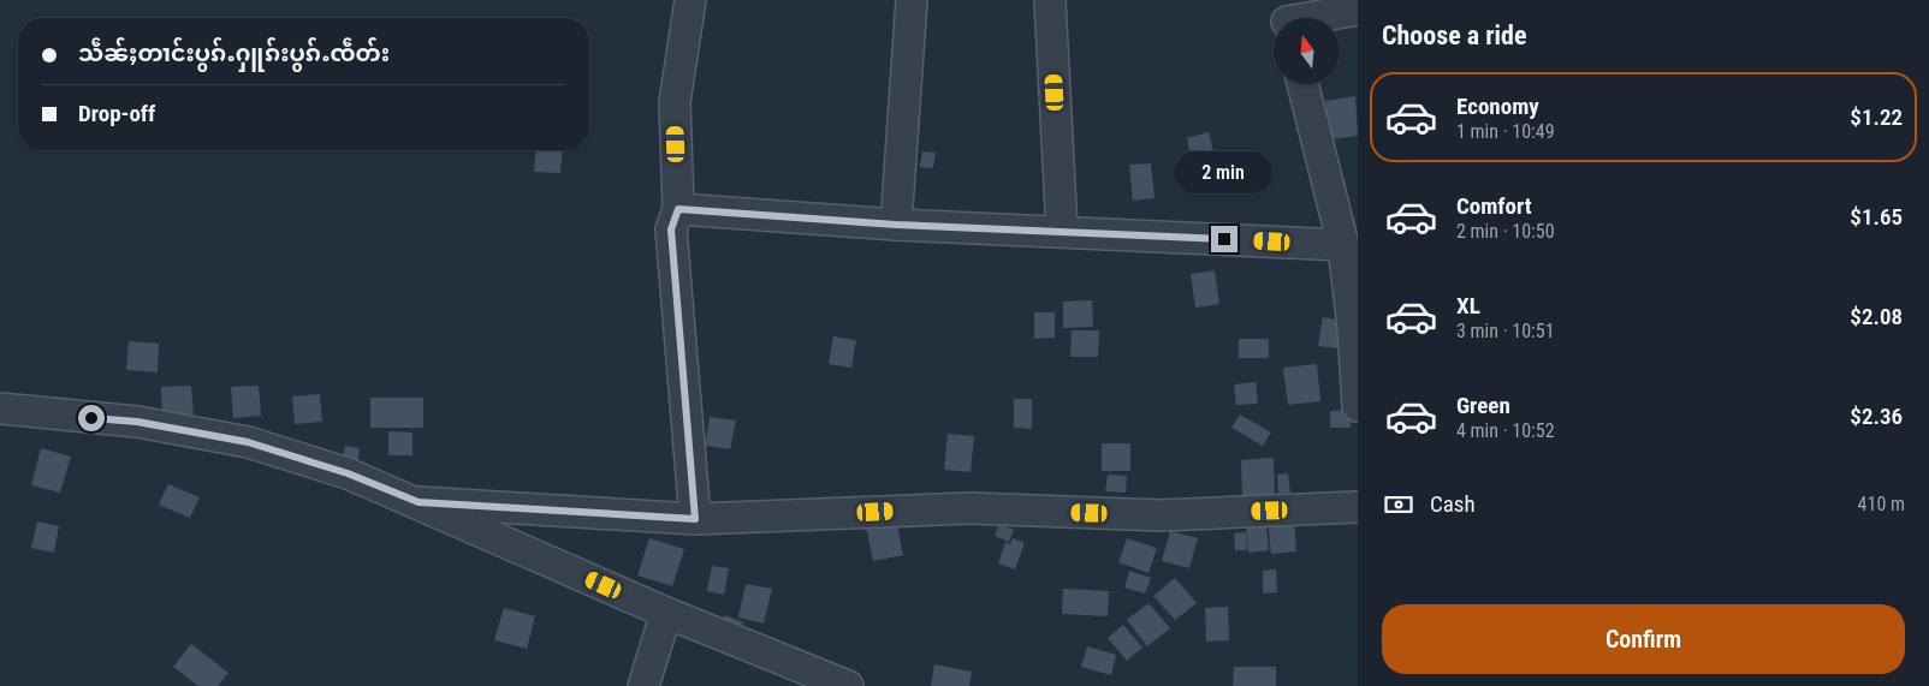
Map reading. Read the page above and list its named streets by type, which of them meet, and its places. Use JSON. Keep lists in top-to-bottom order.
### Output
{
  "north": "top",
  "page": {
    "heading": "Choose a ride",
    "banner": ["သဵၼ်ႈတၢင်းပွၵ်ႉႁူၵ်းပွၵ်ႉၸဵတ်း", "Drop-off"],
    "list": [
      {
        "name": "Economy",
        "note": "1 min · 10:49",
        "value": "$1.22"
      },
      {
        "name": "Comfort",
        "note": "2 min · 10:50",
        "value": "$1.65"
      },
      {
        "name": "XL",
        "note": "3 min · 10:51",
        "value": "$2.08"
      },
      {
        "name": "Green",
        "note": "4 min · 10:52",
        "value": "$2.36"
      }
    ],
    "bubble": "2 min",
    "pay": ["Cash", "410 m"],
    "buttons": "Confirm"
  }
}
